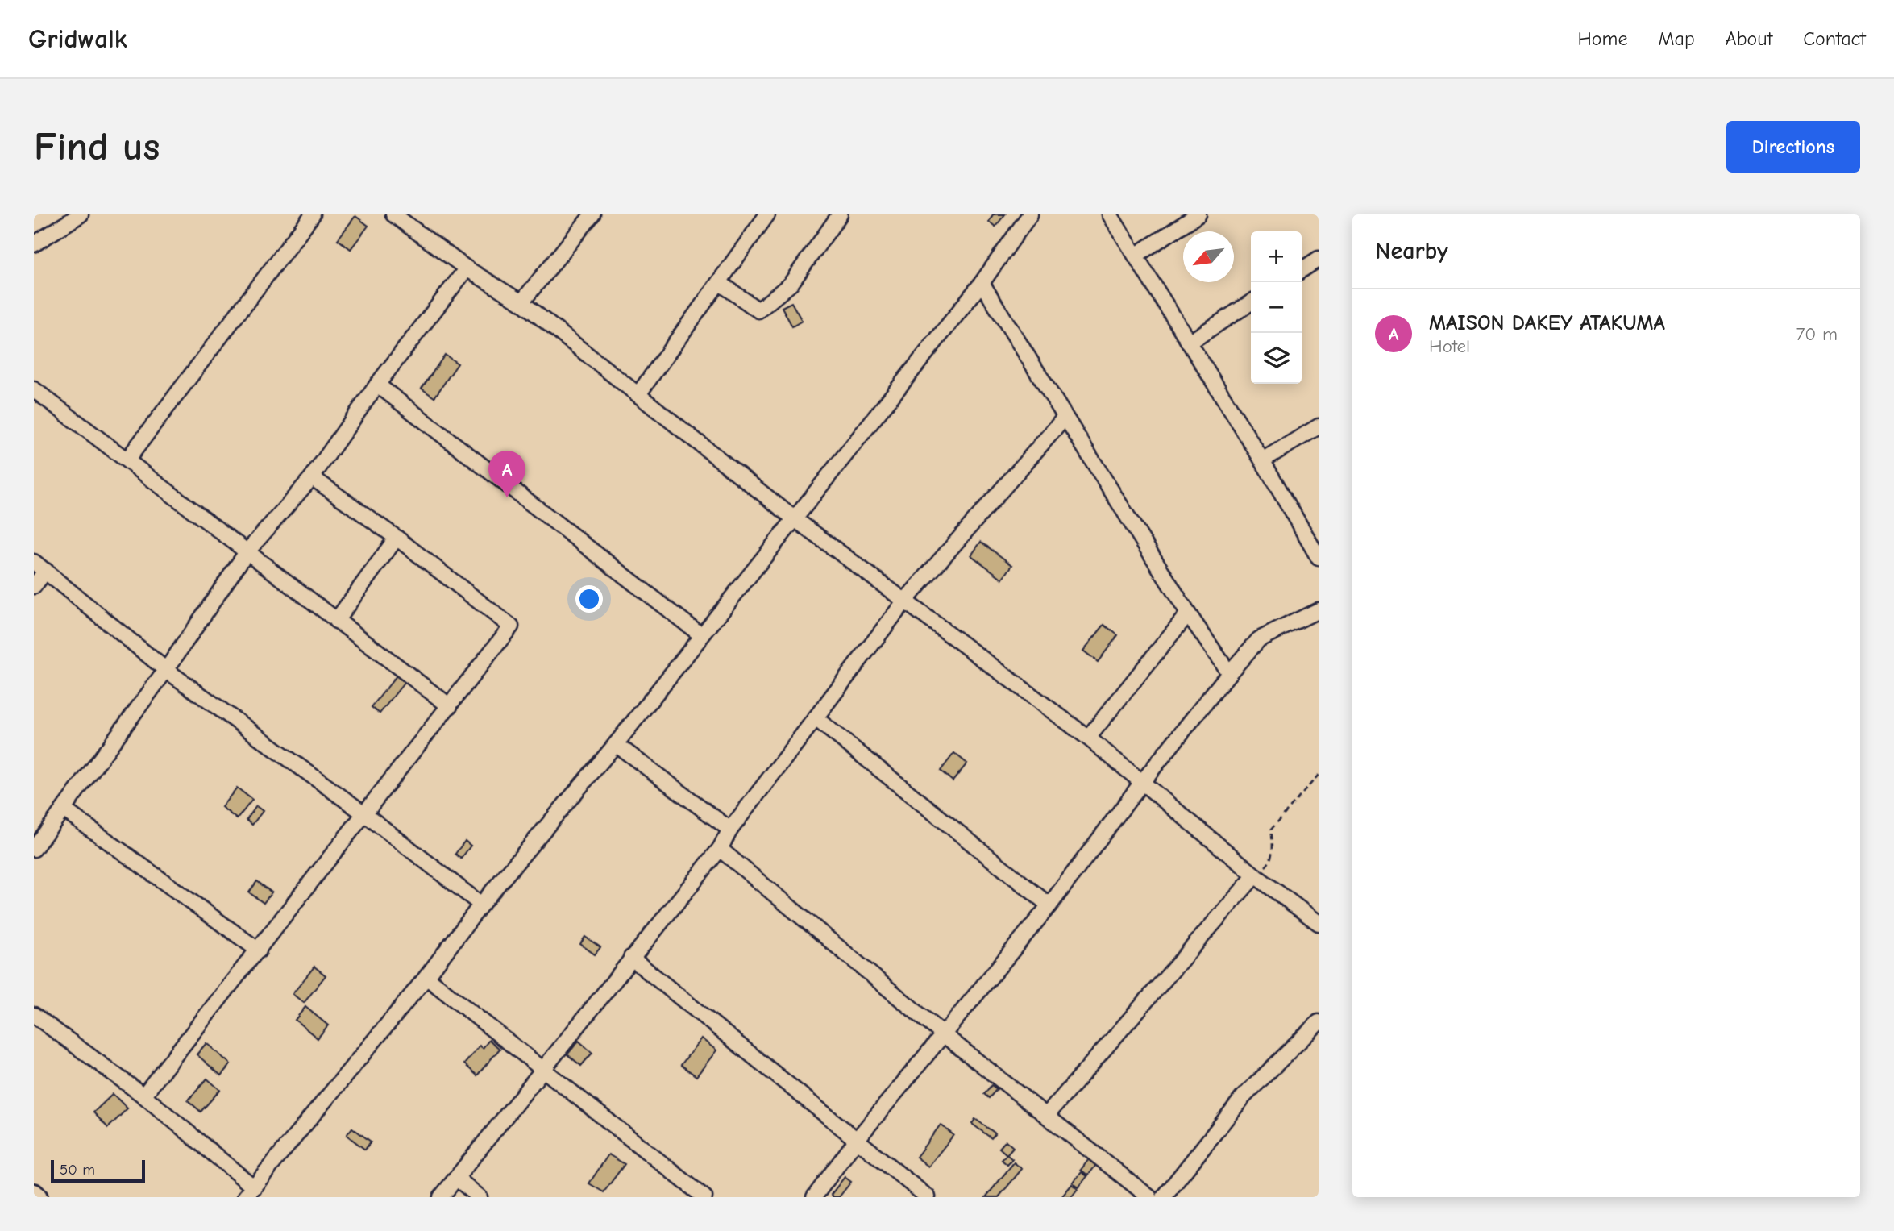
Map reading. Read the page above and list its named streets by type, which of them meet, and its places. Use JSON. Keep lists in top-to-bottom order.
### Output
{
  "scale_bar": "50 m",
  "north": "bottom left",
  "page": {
    "header": "Gridwalk",
    "nav": [
      "Home",
      "Map",
      "About",
      "Contact"
    ],
    "buttons": "Directions",
    "title": "Find us",
    "heading": "Nearby",
    "map_buttons": ["+", "−"],
    "list": [
      {
        "mark": "A",
        "name": "MAISON DAKEY ATAKUMA",
        "note": "Hotel",
        "value": "70 m"
      }
    ],
    "pins": "A",
    "scale": "50 m"
  }
}
